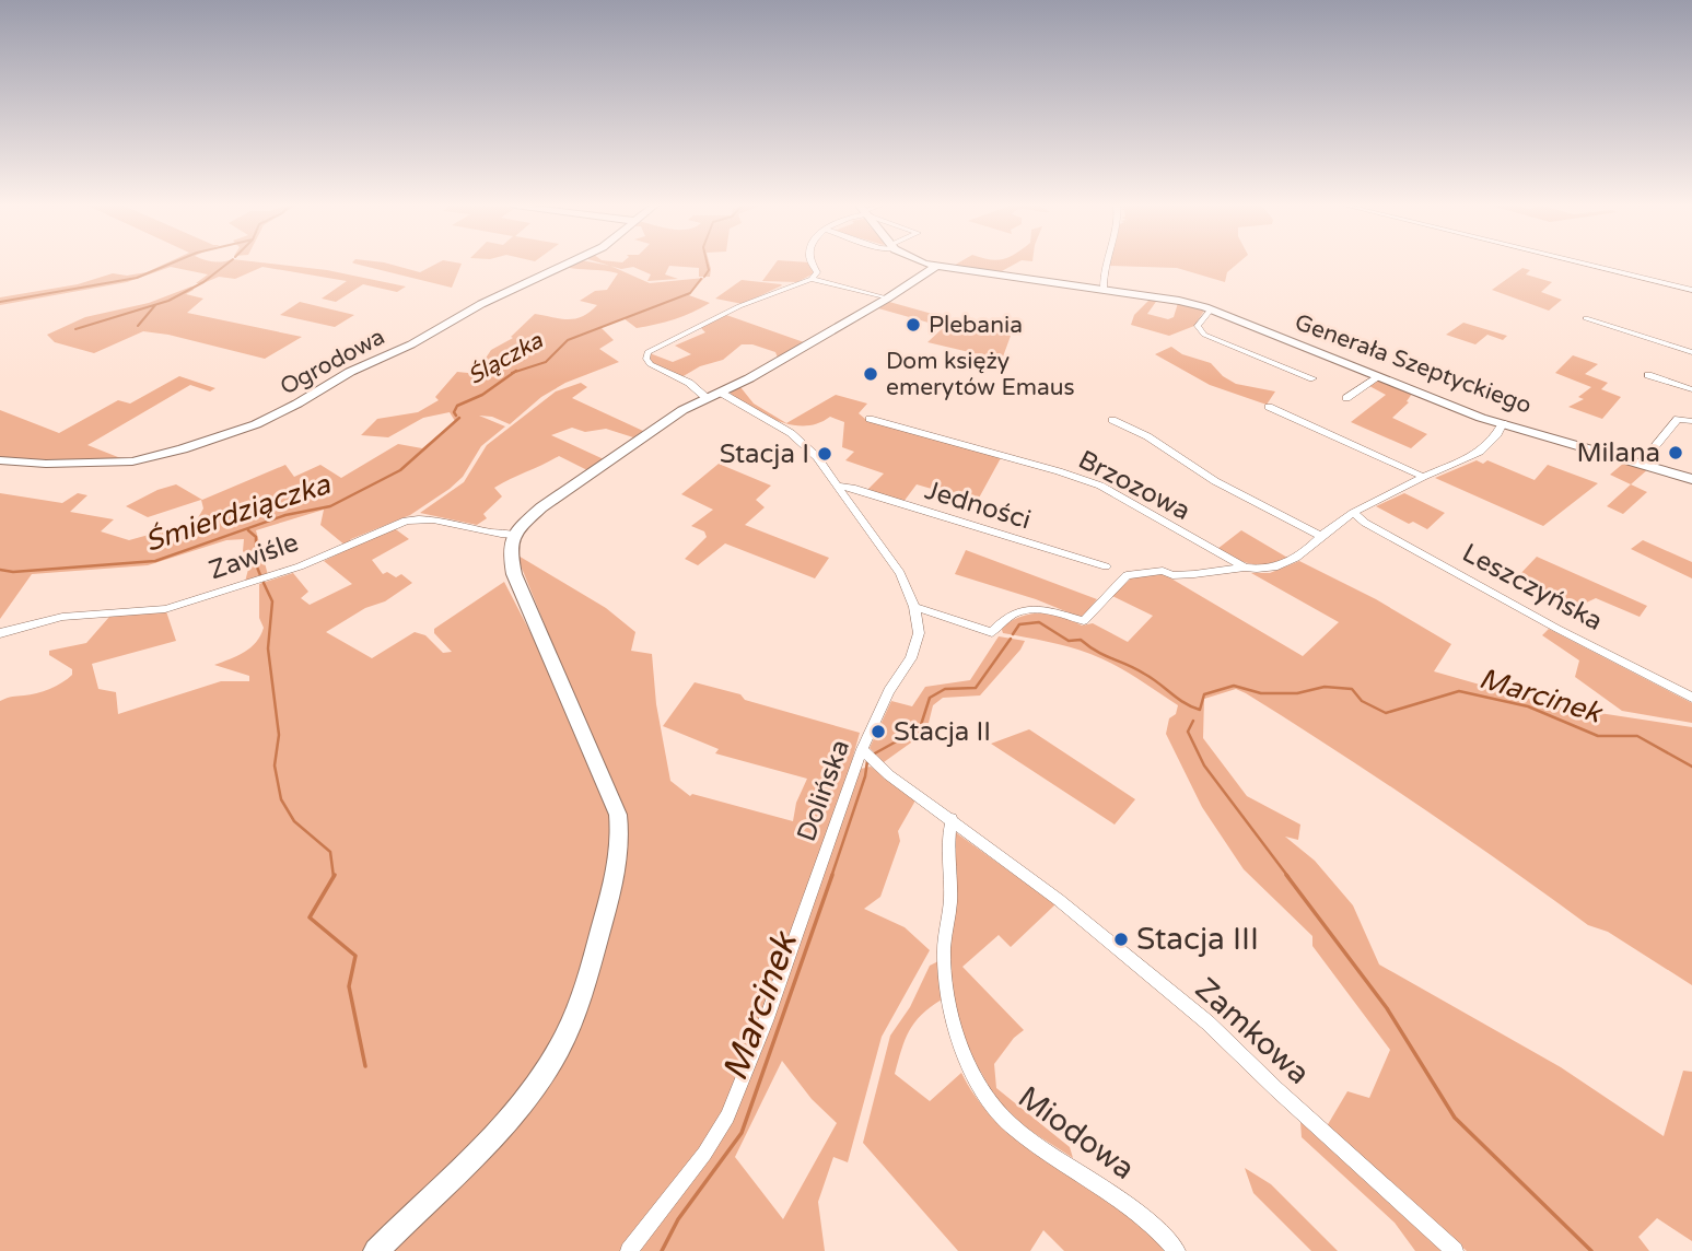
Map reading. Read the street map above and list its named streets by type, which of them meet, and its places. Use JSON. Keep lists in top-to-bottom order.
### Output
{
  "streets": {
    "main road": ["Ogrodowa", "Generała Szeptyckiego"],
    "street": [
      "Brzozowa",
      "Jedności",
      "Zawiśle",
      "Leszczyńska",
      "Dolińska",
      "Zamkowa",
      "Miodowa"
    ]
  },
  "crossings": [
    ["Jedności", "Dolińska"],
    ["Dolińska", "Zamkowa"],
    ["Zamkowa", "Miodowa"]
  ],
  "water": ["Ślączka", "Śmierdziączka", "Marcinek"],
  "places": [
    "Plebania",
    "Dom księży emerytów Emaus",
    "Milana",
    "Stacja I",
    "Stacja II",
    "Stacja III"
  ]
}
